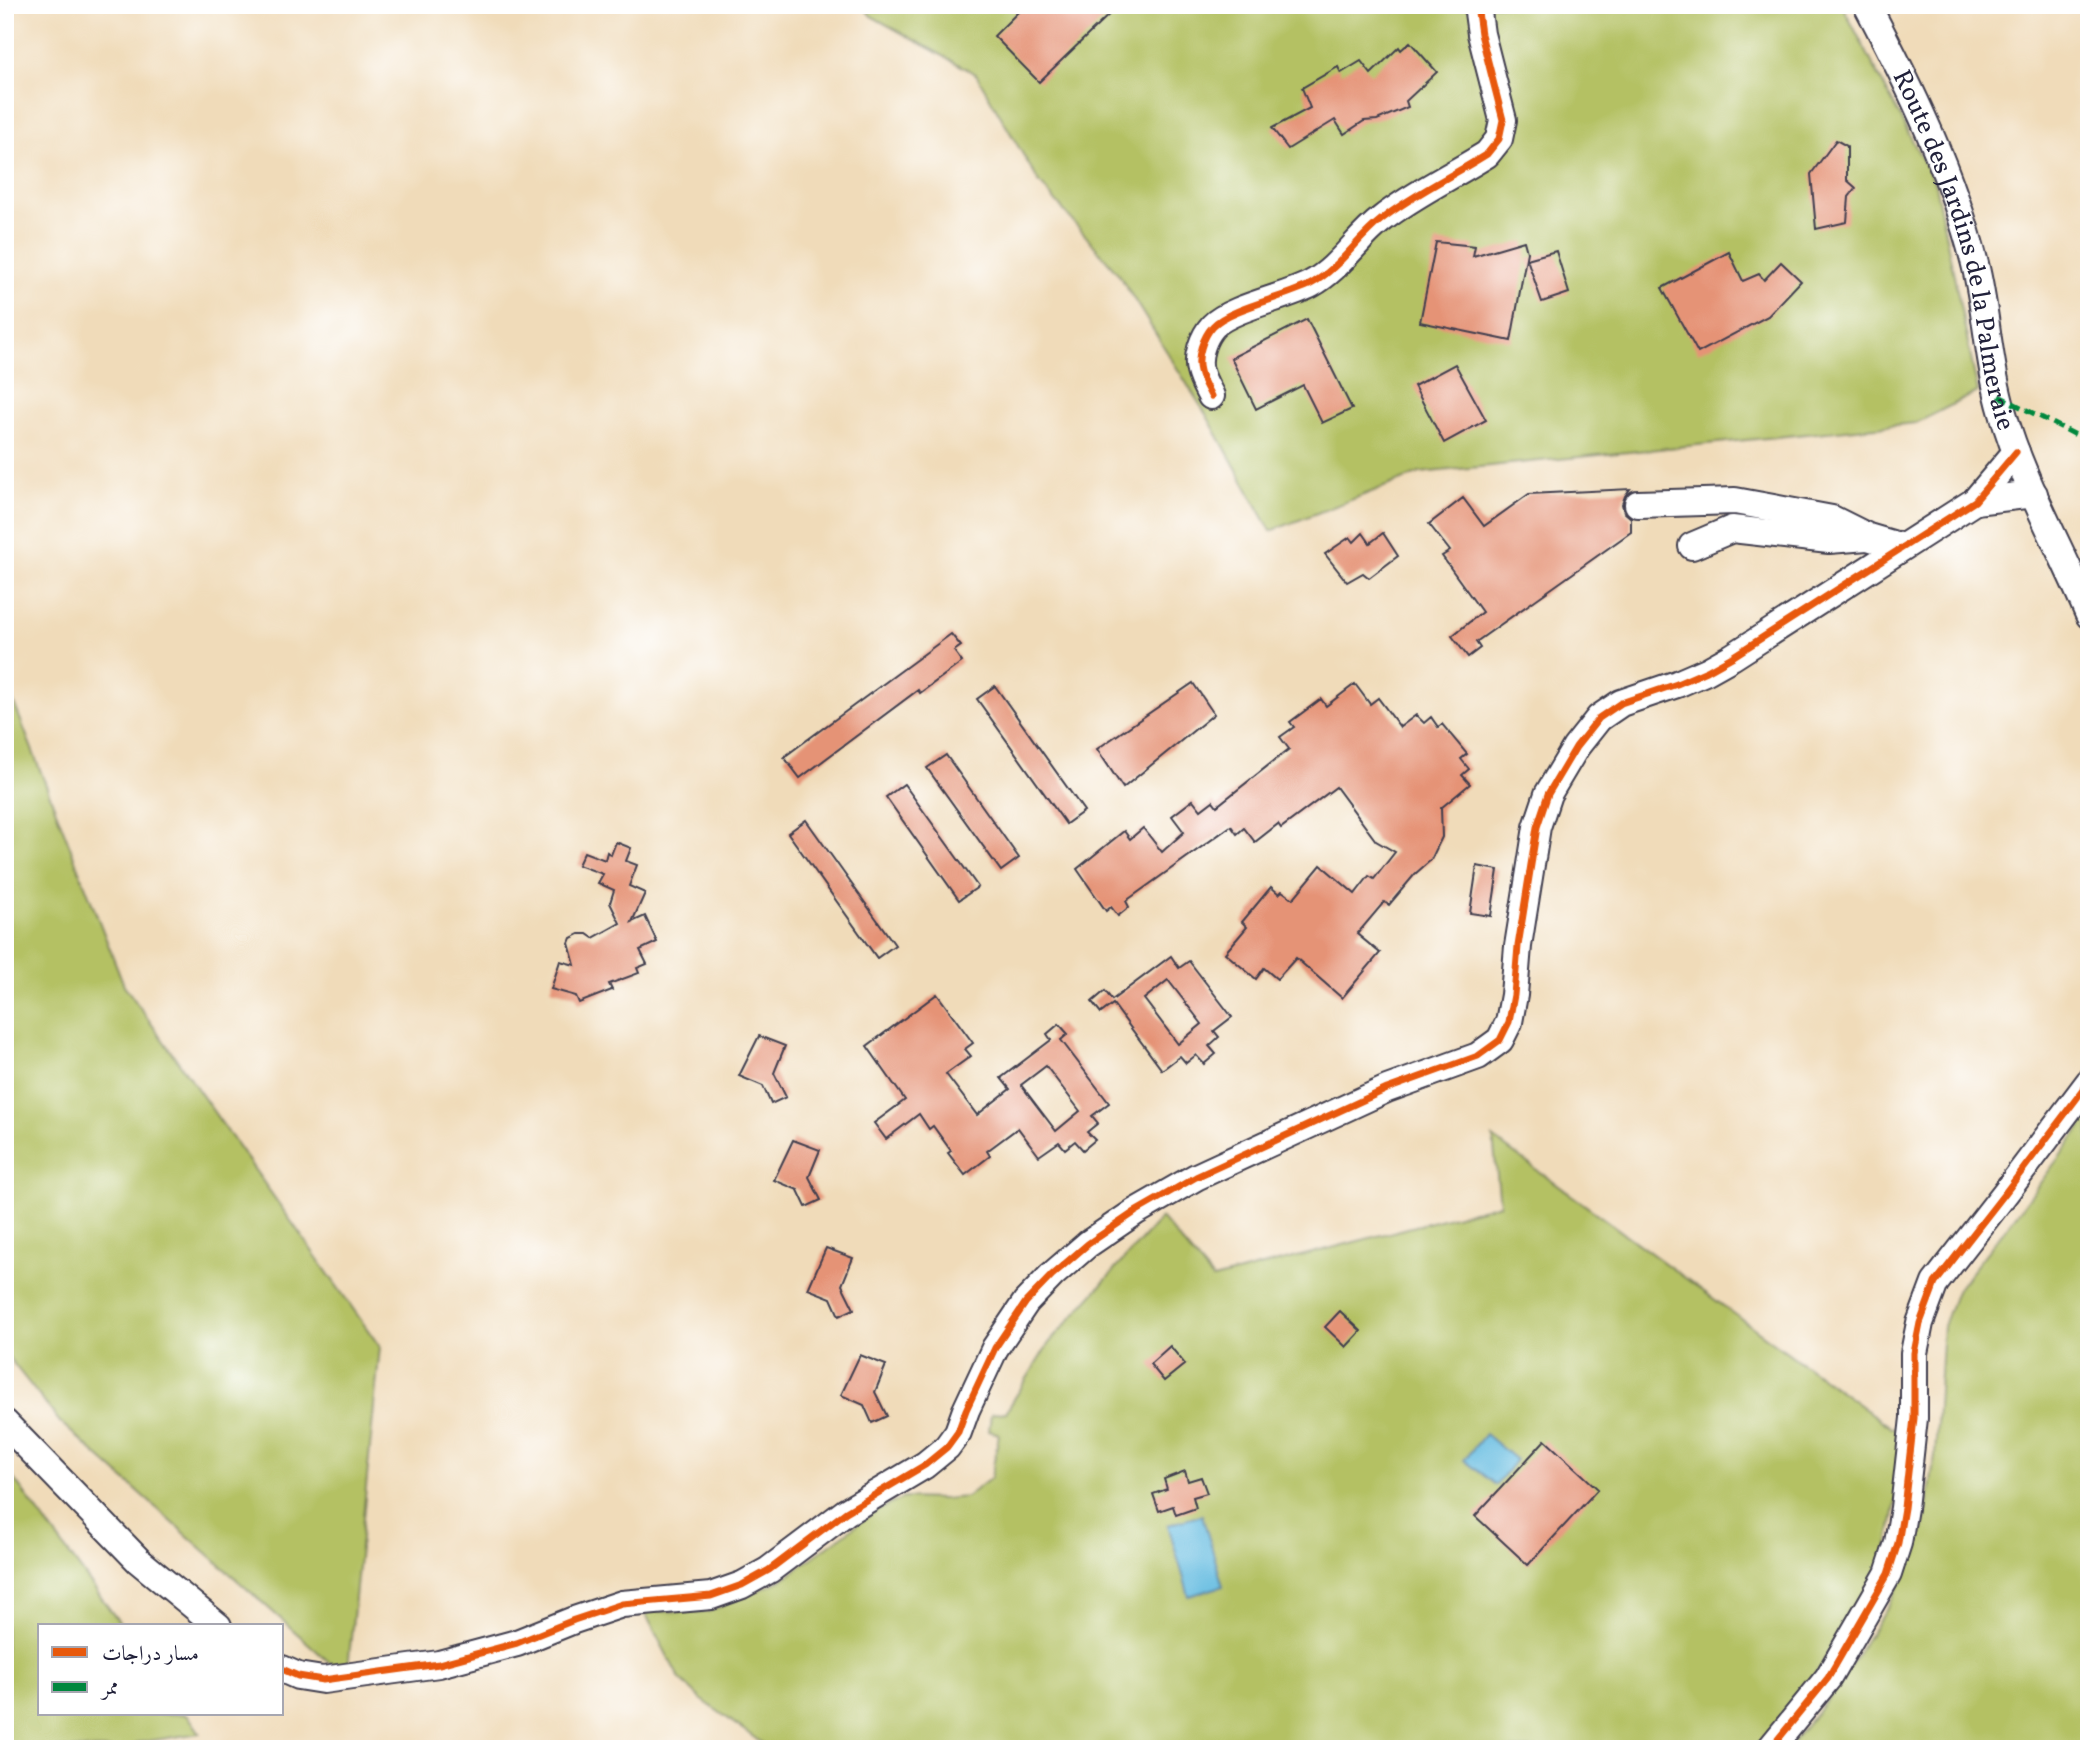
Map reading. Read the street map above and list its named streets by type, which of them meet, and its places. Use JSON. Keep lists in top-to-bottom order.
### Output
{
  "streets": {
    "street": ["Route des Jardins de la Palmeraie"]
  },
  "legend": ["مسار دراجات", "ممر"]
}
